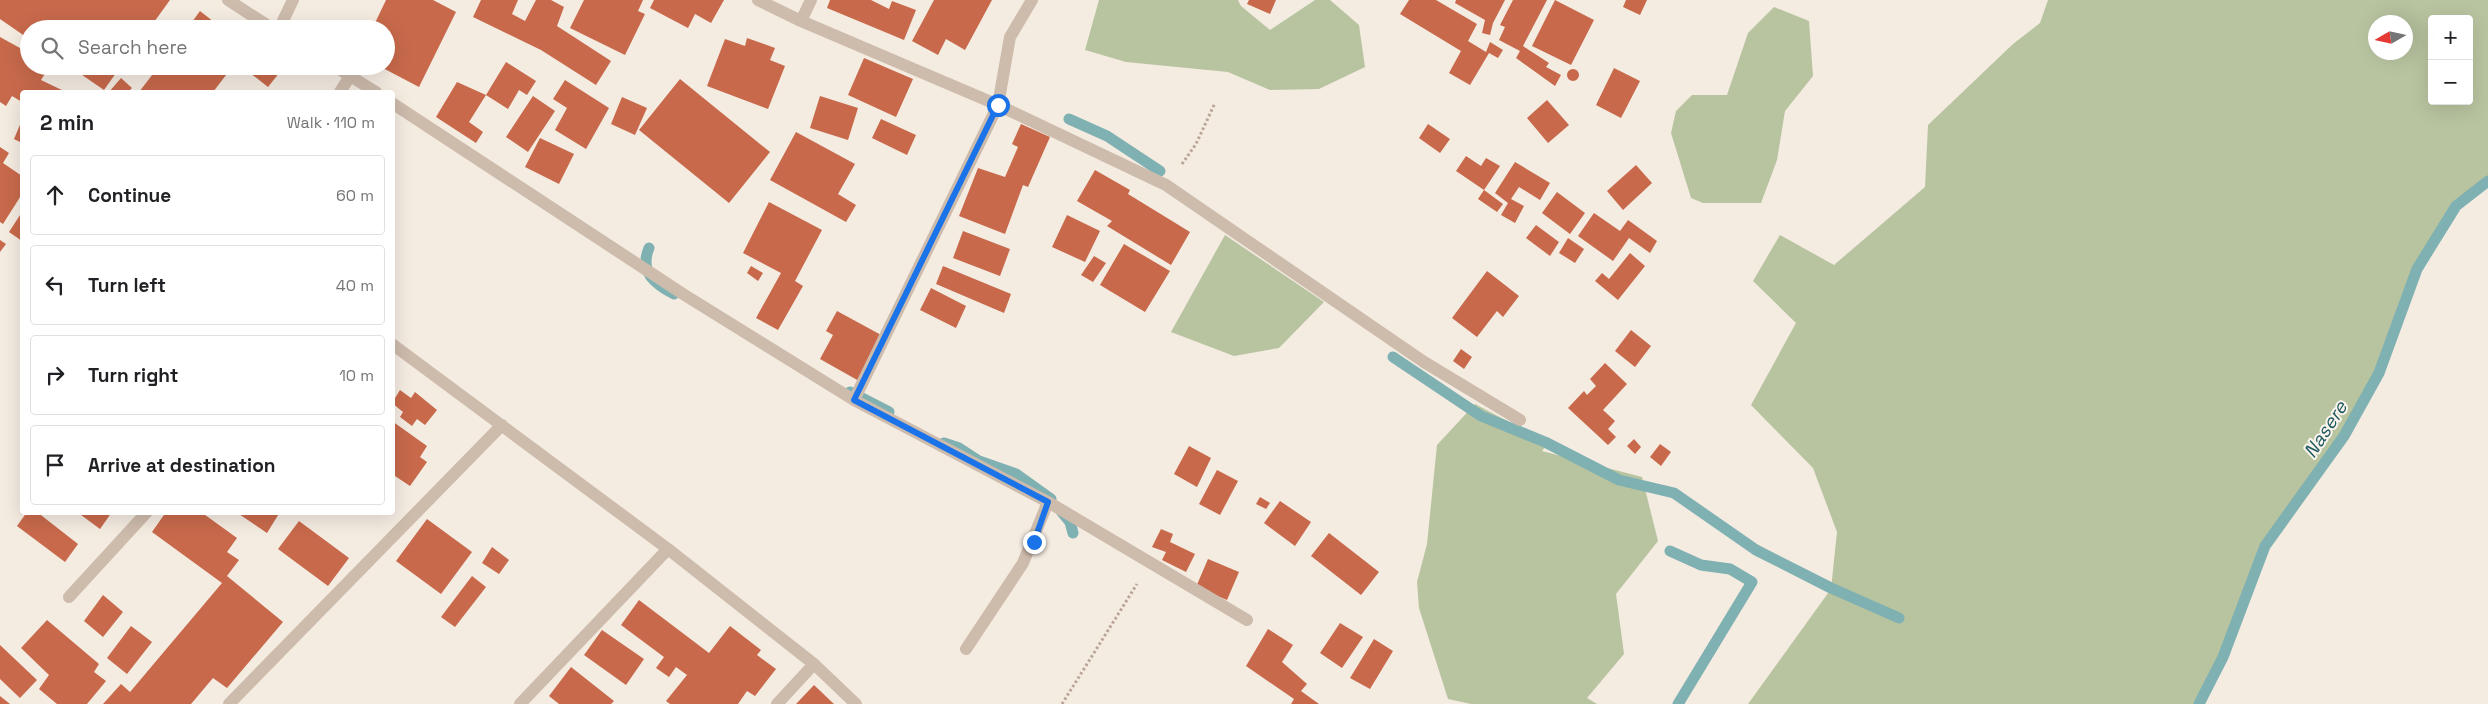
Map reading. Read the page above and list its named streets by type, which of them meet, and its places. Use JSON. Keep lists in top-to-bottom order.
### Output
{
  "water": ["Nasere"],
  "north": "left",
  "page": {
    "map_buttons": ["+", "−"],
    "search": "Search here",
    "heading": ["2 min", "Walk · 110 m"],
    "list": [
      ["Continue", "60 m"],
      ["Turn left", "40 m"],
      ["Turn right", "10 m"],
      "Arrive at destination"
    ]
  }
}
